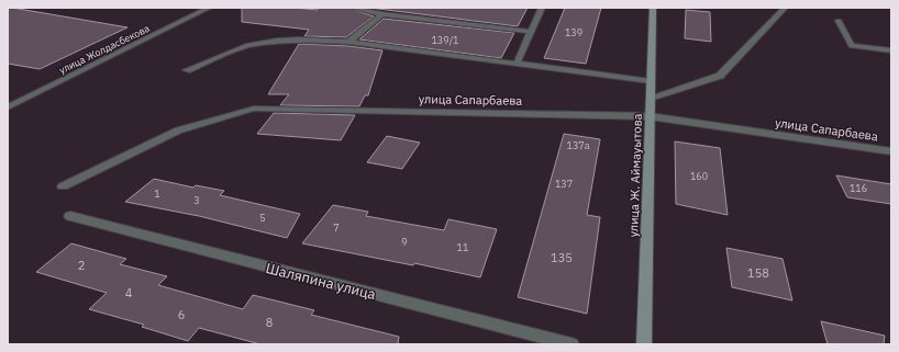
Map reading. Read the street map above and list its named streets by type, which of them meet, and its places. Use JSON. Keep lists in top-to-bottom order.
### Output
{
  "streets": {
    "street": [
      "улица Жолдасбекова",
      "улица Сапарбаева",
      "улица Ж. Аймауытова",
      "Шаляпина улица"
    ]
  },
  "crossings": [
    ["улица Сапарбаева", "улица Ж. Аймауытова"]
  ],
  "house_numbers": [
    "139",
    "139/1",
    "137а",
    "160",
    "137",
    "116",
    "1",
    "3",
    "5",
    "7",
    "9",
    "11",
    "135",
    "2",
    "158",
    "4",
    "6",
    "8"
  ]
}
